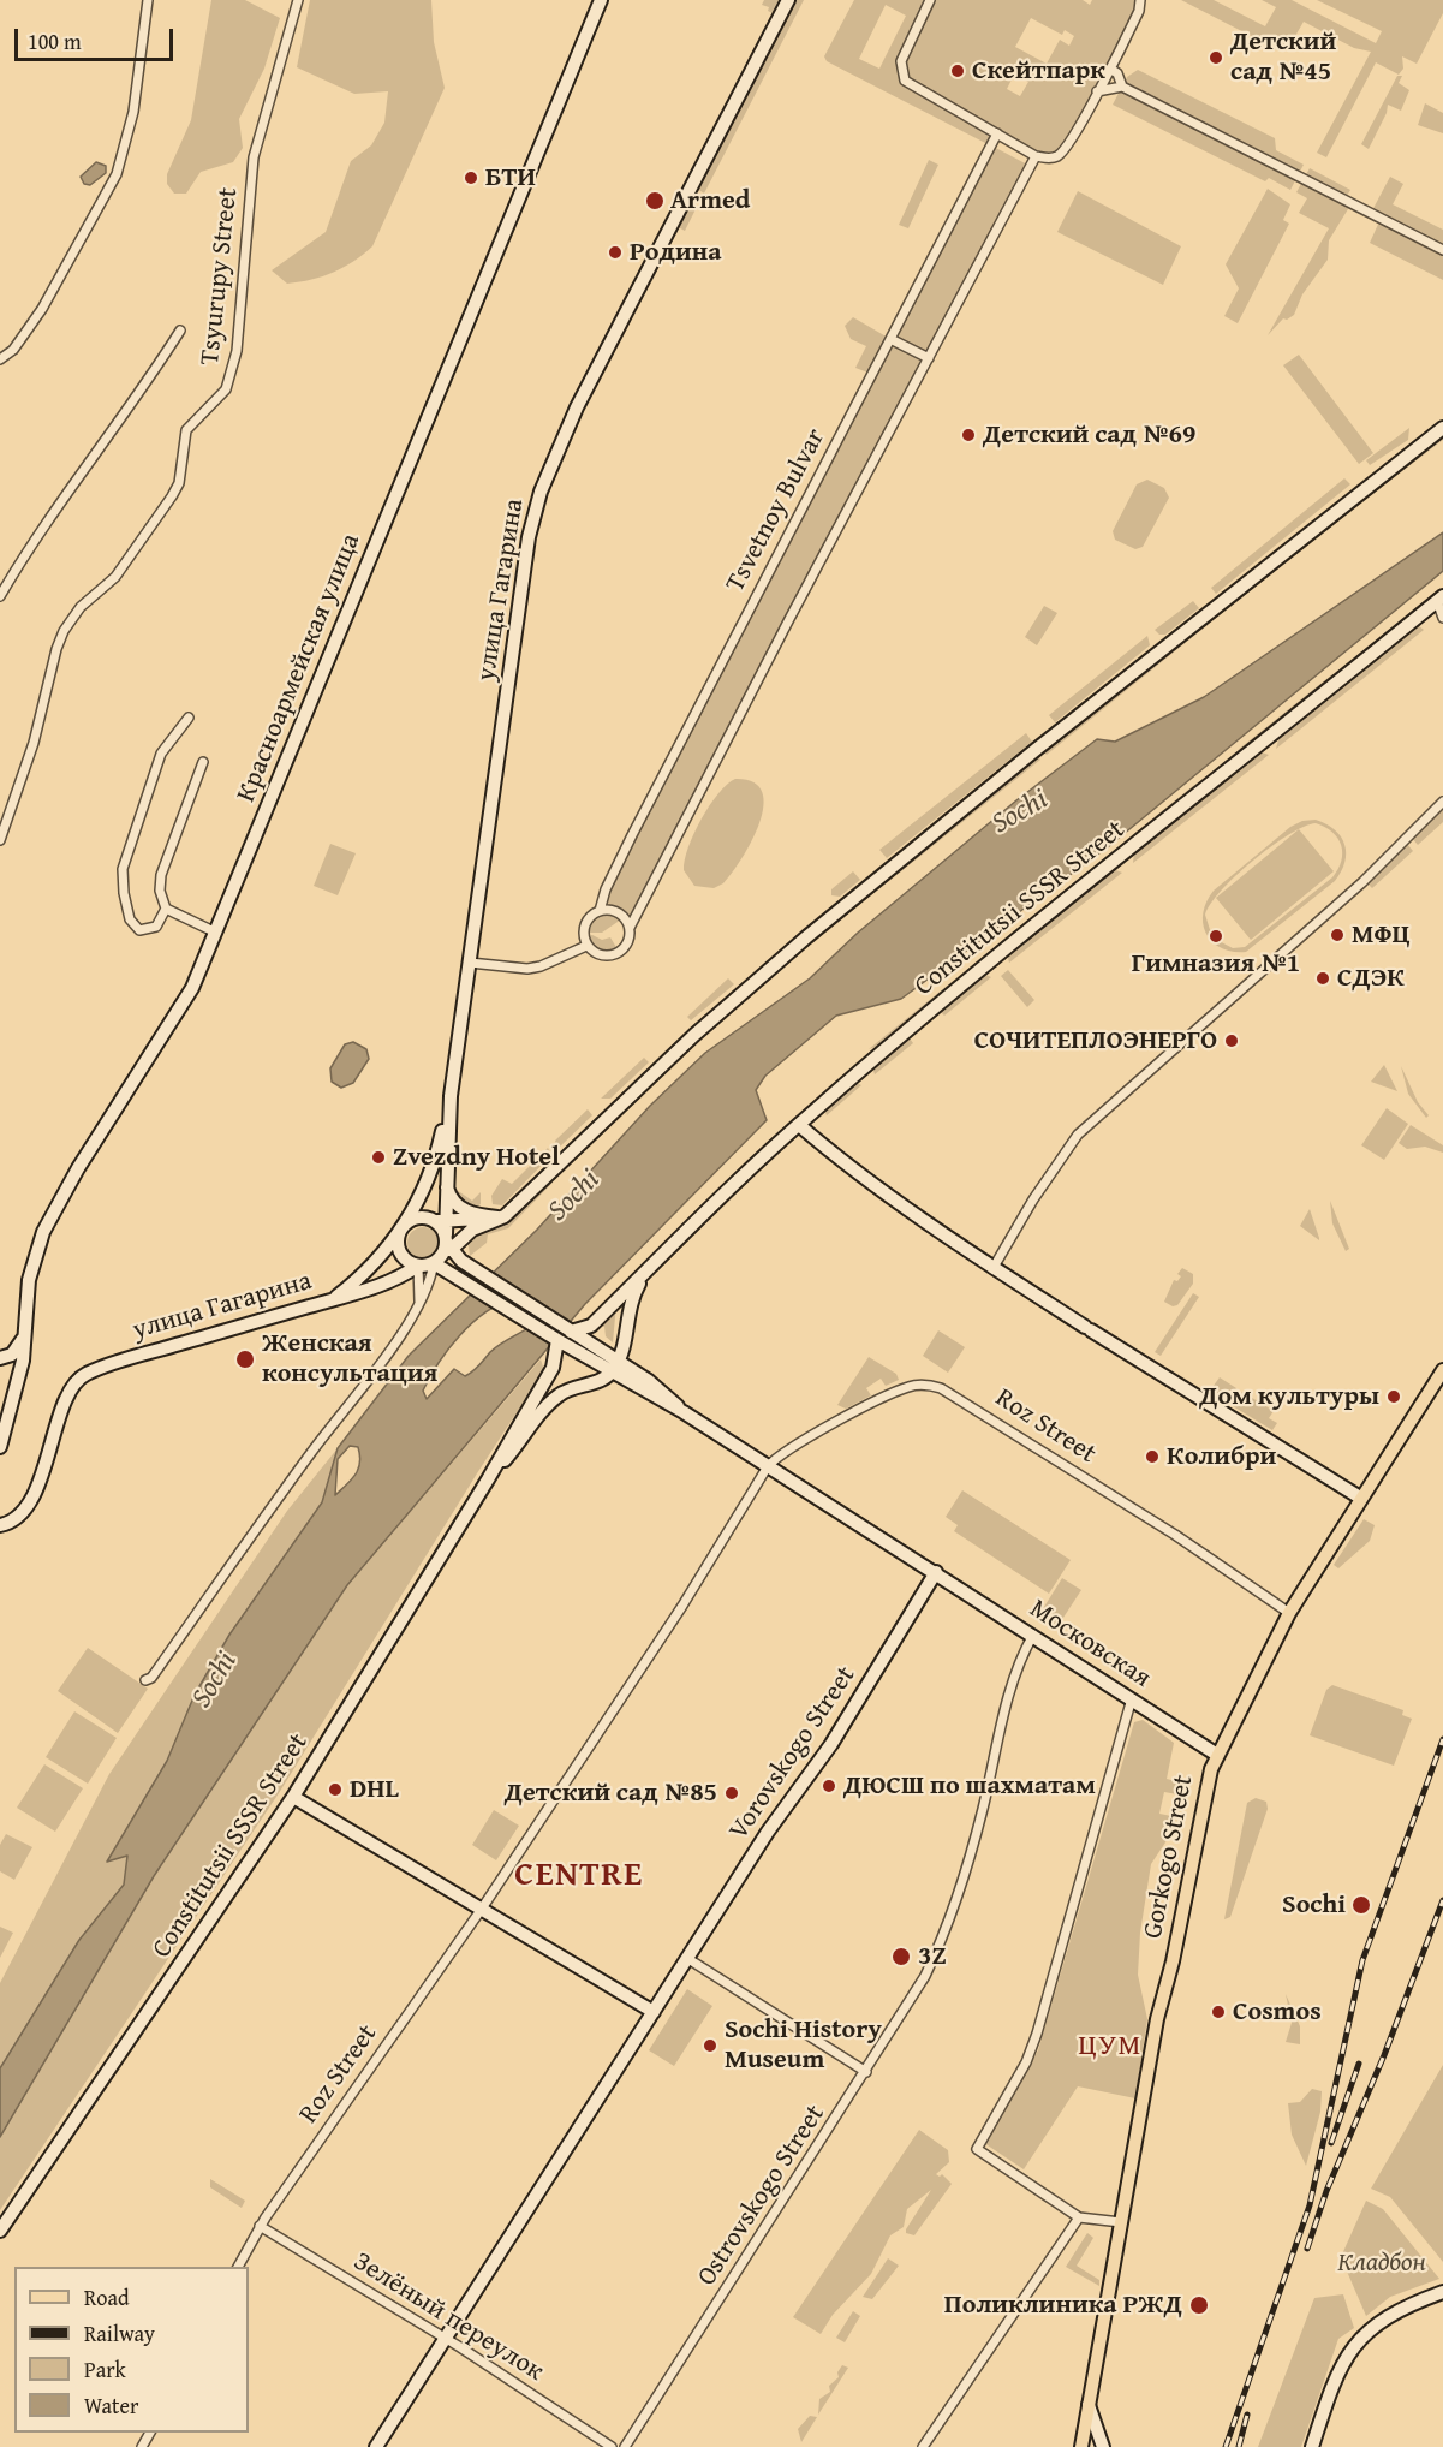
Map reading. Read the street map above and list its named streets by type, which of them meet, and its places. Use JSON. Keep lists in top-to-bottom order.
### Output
{
  "streets": {
    "main road": [
      "улица Гагарина",
      "Красноармейская улица",
      "Constitutsii SSSR Street",
      "Московская",
      "Vorovskogo Street",
      "Gorkogo Street"
    ],
    "street": [
      "Tsyurupy Street",
      "Tsvetnoy Bulvar",
      "Roz Street",
      "Ostrovskogo Street",
      "Зелёный переулок"
    ]
  },
  "crossings": [
    ["Roz Street", "Московская"],
    ["Roz Street", "Gorkogo Street"],
    ["Roz Street", "Зелёный переулок"],
    ["Московская", "Vorovskogo Street"],
    ["Московская", "Gorkogo Street"],
    ["Московская", "Ostrovskogo Street"],
    ["Vorovskogo Street", "Зелёный переулок"]
  ],
  "districts": ["CENTRE", "ЦУМ"],
  "water": ["Sochi"],
  "parks": ["Кладбон"],
  "places": [
    "Детский сад №45",
    "Скейтпарк",
    "БТИ",
    "Armed",
    "Родина",
    "Детский сад №69",
    "МФЦ",
    "Гимназия №1",
    "СДЭК",
    "СОЧИТЕПЛОЭНЕРГО",
    "Zvezdny Hotel",
    "Женская консультация",
    "Дом культуры",
    "Колибри",
    "ДЮСШ по шахматам",
    "DHL",
    "Детский сад №85",
    "Sochi",
    "3Z",
    "Cosmos",
    "Sochi History Museum",
    "Поликлиника РЖД"
  ],
  "legend": [
    "Road",
    "Railway",
    "Park",
    "Water"
  ],
  "scale_bar": "100 m"
}
